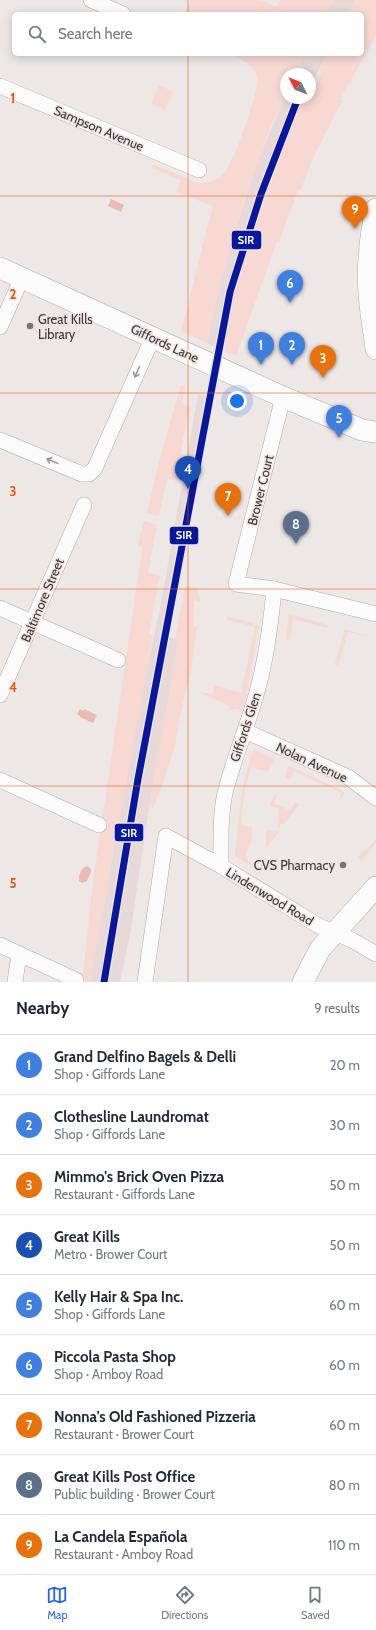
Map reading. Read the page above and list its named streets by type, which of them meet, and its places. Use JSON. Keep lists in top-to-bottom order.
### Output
{
  "streets": {
    "street": [
      "Sampson Avenue",
      "Giffords Lane",
      "Brower Court",
      "Baltimore Street",
      "Giffords Glen",
      "Nolan Avenue",
      "Lindenwood Road"
    ]
  },
  "crossings": [
    ["Giffords Lane", "Brower Court"],
    ["Brower Court", "Giffords Glen"],
    ["Giffords Glen", "Nolan Avenue"],
    ["Giffords Glen", "Lindenwood Road"]
  ],
  "places": ["Great Kills Library", "CVS Pharmacy"],
  "lines": ["transit line SIR"],
  "north": "top left",
  "page": {
    "search": "Search here",
    "pins": [
      "9",
      "6",
      "1",
      "2",
      "3",
      "5",
      "4",
      "7",
      "8"
    ],
    "heading": ["Nearby", "9 results"],
    "list": [
      {
        "mark": "1",
        "name": "Grand Delfino Bagels & Delli",
        "note": "Shop · Giffords Lane",
        "value": "20 m"
      },
      {
        "mark": "2",
        "name": "Clothesline Laundromat",
        "note": "Shop · Giffords Lane",
        "value": "30 m"
      },
      {
        "mark": "3",
        "name": "Mimmo's Brick Oven Pizza",
        "note": "Restaurant · Giffords Lane",
        "value": "50 m"
      },
      {
        "mark": "4",
        "name": "Great Kills",
        "note": "Metro · Brower Court",
        "value": "50 m"
      },
      {
        "mark": "5",
        "name": "Kelly Hair & Spa Inc.",
        "note": "Shop · Giffords Lane",
        "value": "60 m"
      },
      {
        "mark": "6",
        "name": "Piccola Pasta Shop",
        "note": "Shop · Amboy Road",
        "value": "60 m"
      },
      {
        "mark": "7",
        "name": "Nonna's Old Fashioned Pizzeria",
        "note": "Restaurant · Brower Court",
        "value": "60 m"
      },
      {
        "mark": "8",
        "name": "Great Kills Post Office",
        "note": "Public building · Brower Court",
        "value": "80 m"
      },
      {
        "mark": "9",
        "name": "La Candela Española",
        "note": "Restaurant · Amboy Road",
        "value": "110 m"
      }
    ],
    "nav": ["Map", "Directions", "Saved"]
  },
  "grid": {
    "rows": [
      "1",
      "2",
      "3",
      "4",
      "5"
    ]
  }
}
